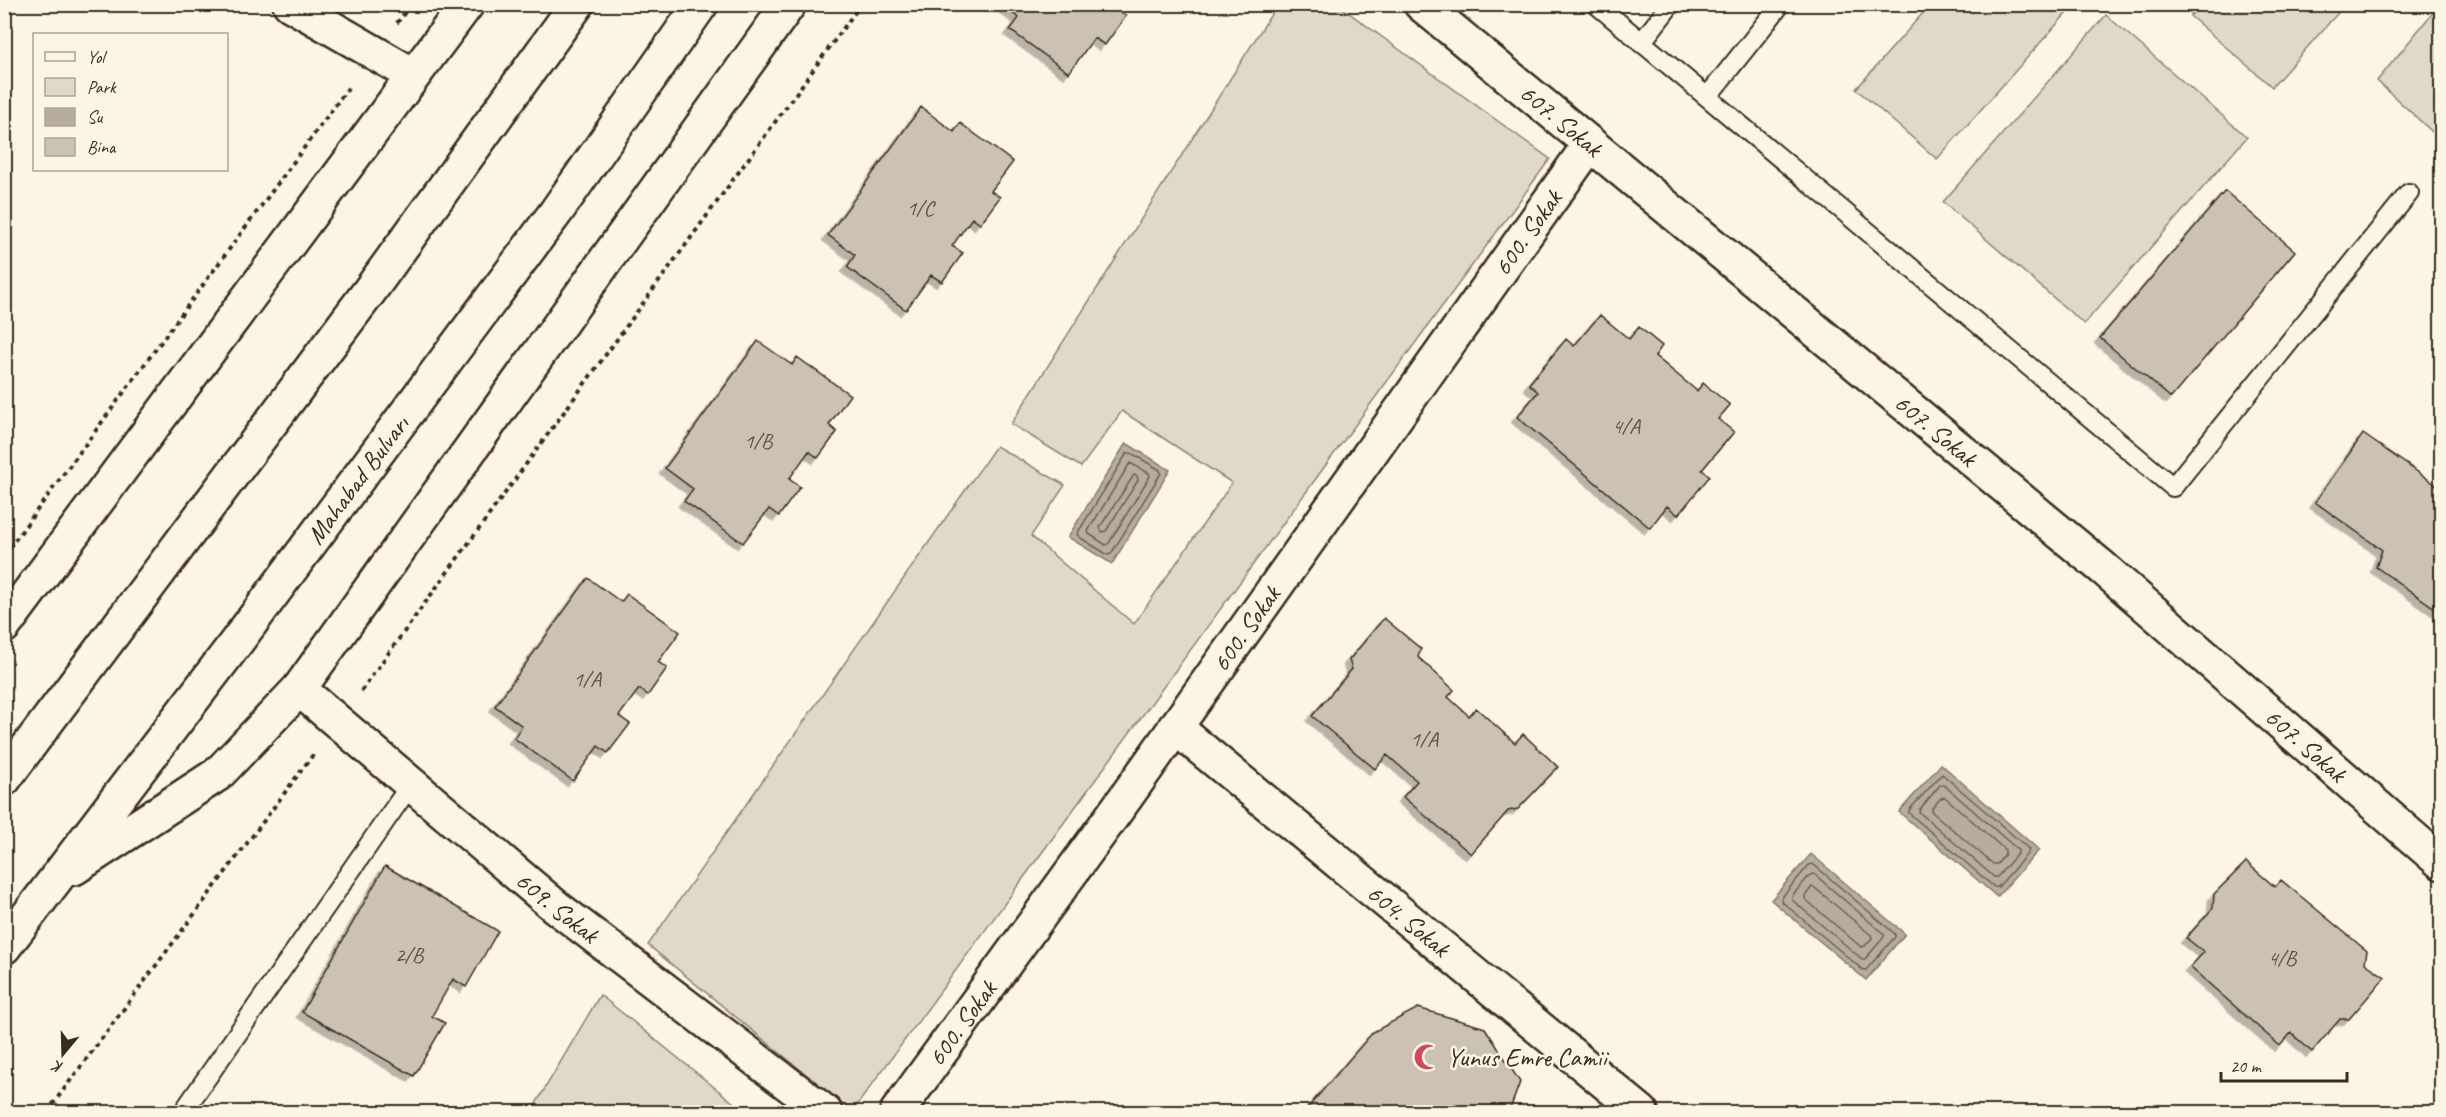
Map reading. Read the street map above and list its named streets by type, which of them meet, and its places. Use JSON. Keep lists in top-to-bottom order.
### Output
{
  "streets": {
    "main road": [
      "607. Sokak",
      "600. Sokak",
      "Mahabad Bulvarı",
      "609. Sokak",
      "604. Sokak"
    ]
  },
  "crossings": [
    ["607. Sokak", "600. Sokak"],
    ["600. Sokak", "604. Sokak"]
  ],
  "places": {
    "mosque": ["Yunus Emre Camii"]
  },
  "house_numbers": [
    "1/C",
    "4/A",
    "1/B",
    "1/A",
    "1/A",
    "2/B",
    "4/B"
  ],
  "legend": [
    "Yol",
    "Park",
    "Su",
    "Bina"
  ],
  "scale_bar": "20 m",
  "north": "bottom"
}
